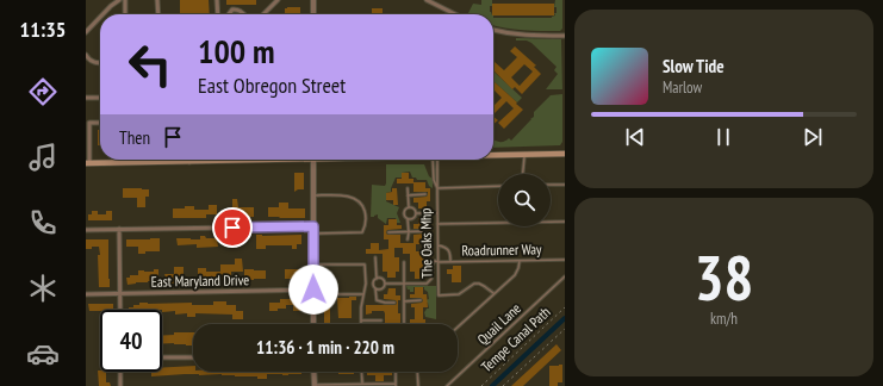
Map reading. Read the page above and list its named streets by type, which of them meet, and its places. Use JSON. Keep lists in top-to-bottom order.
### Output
{
  "streets": {
    "street": ["East Maryland Drive"],
    "lane": ["The Oaks Mhp", "Roadrunner Way", "Quail Lane"],
    "path": ["Tempe Canal Path"]
  },
  "crossings": [
    ["The Oaks Mhp", "Roadrunner Way"]
  ],
  "page": {
    "tabs": "11:35",
    "turn": ["100 m", "East Obregon Street"],
    "song": ["Slow Tide", "Marlow"],
    "then": "Then",
    "tile": ["38", "km/h"],
    "limit": "40",
    "trip": "11:36 · 1 min · 220 m"
  }
}
